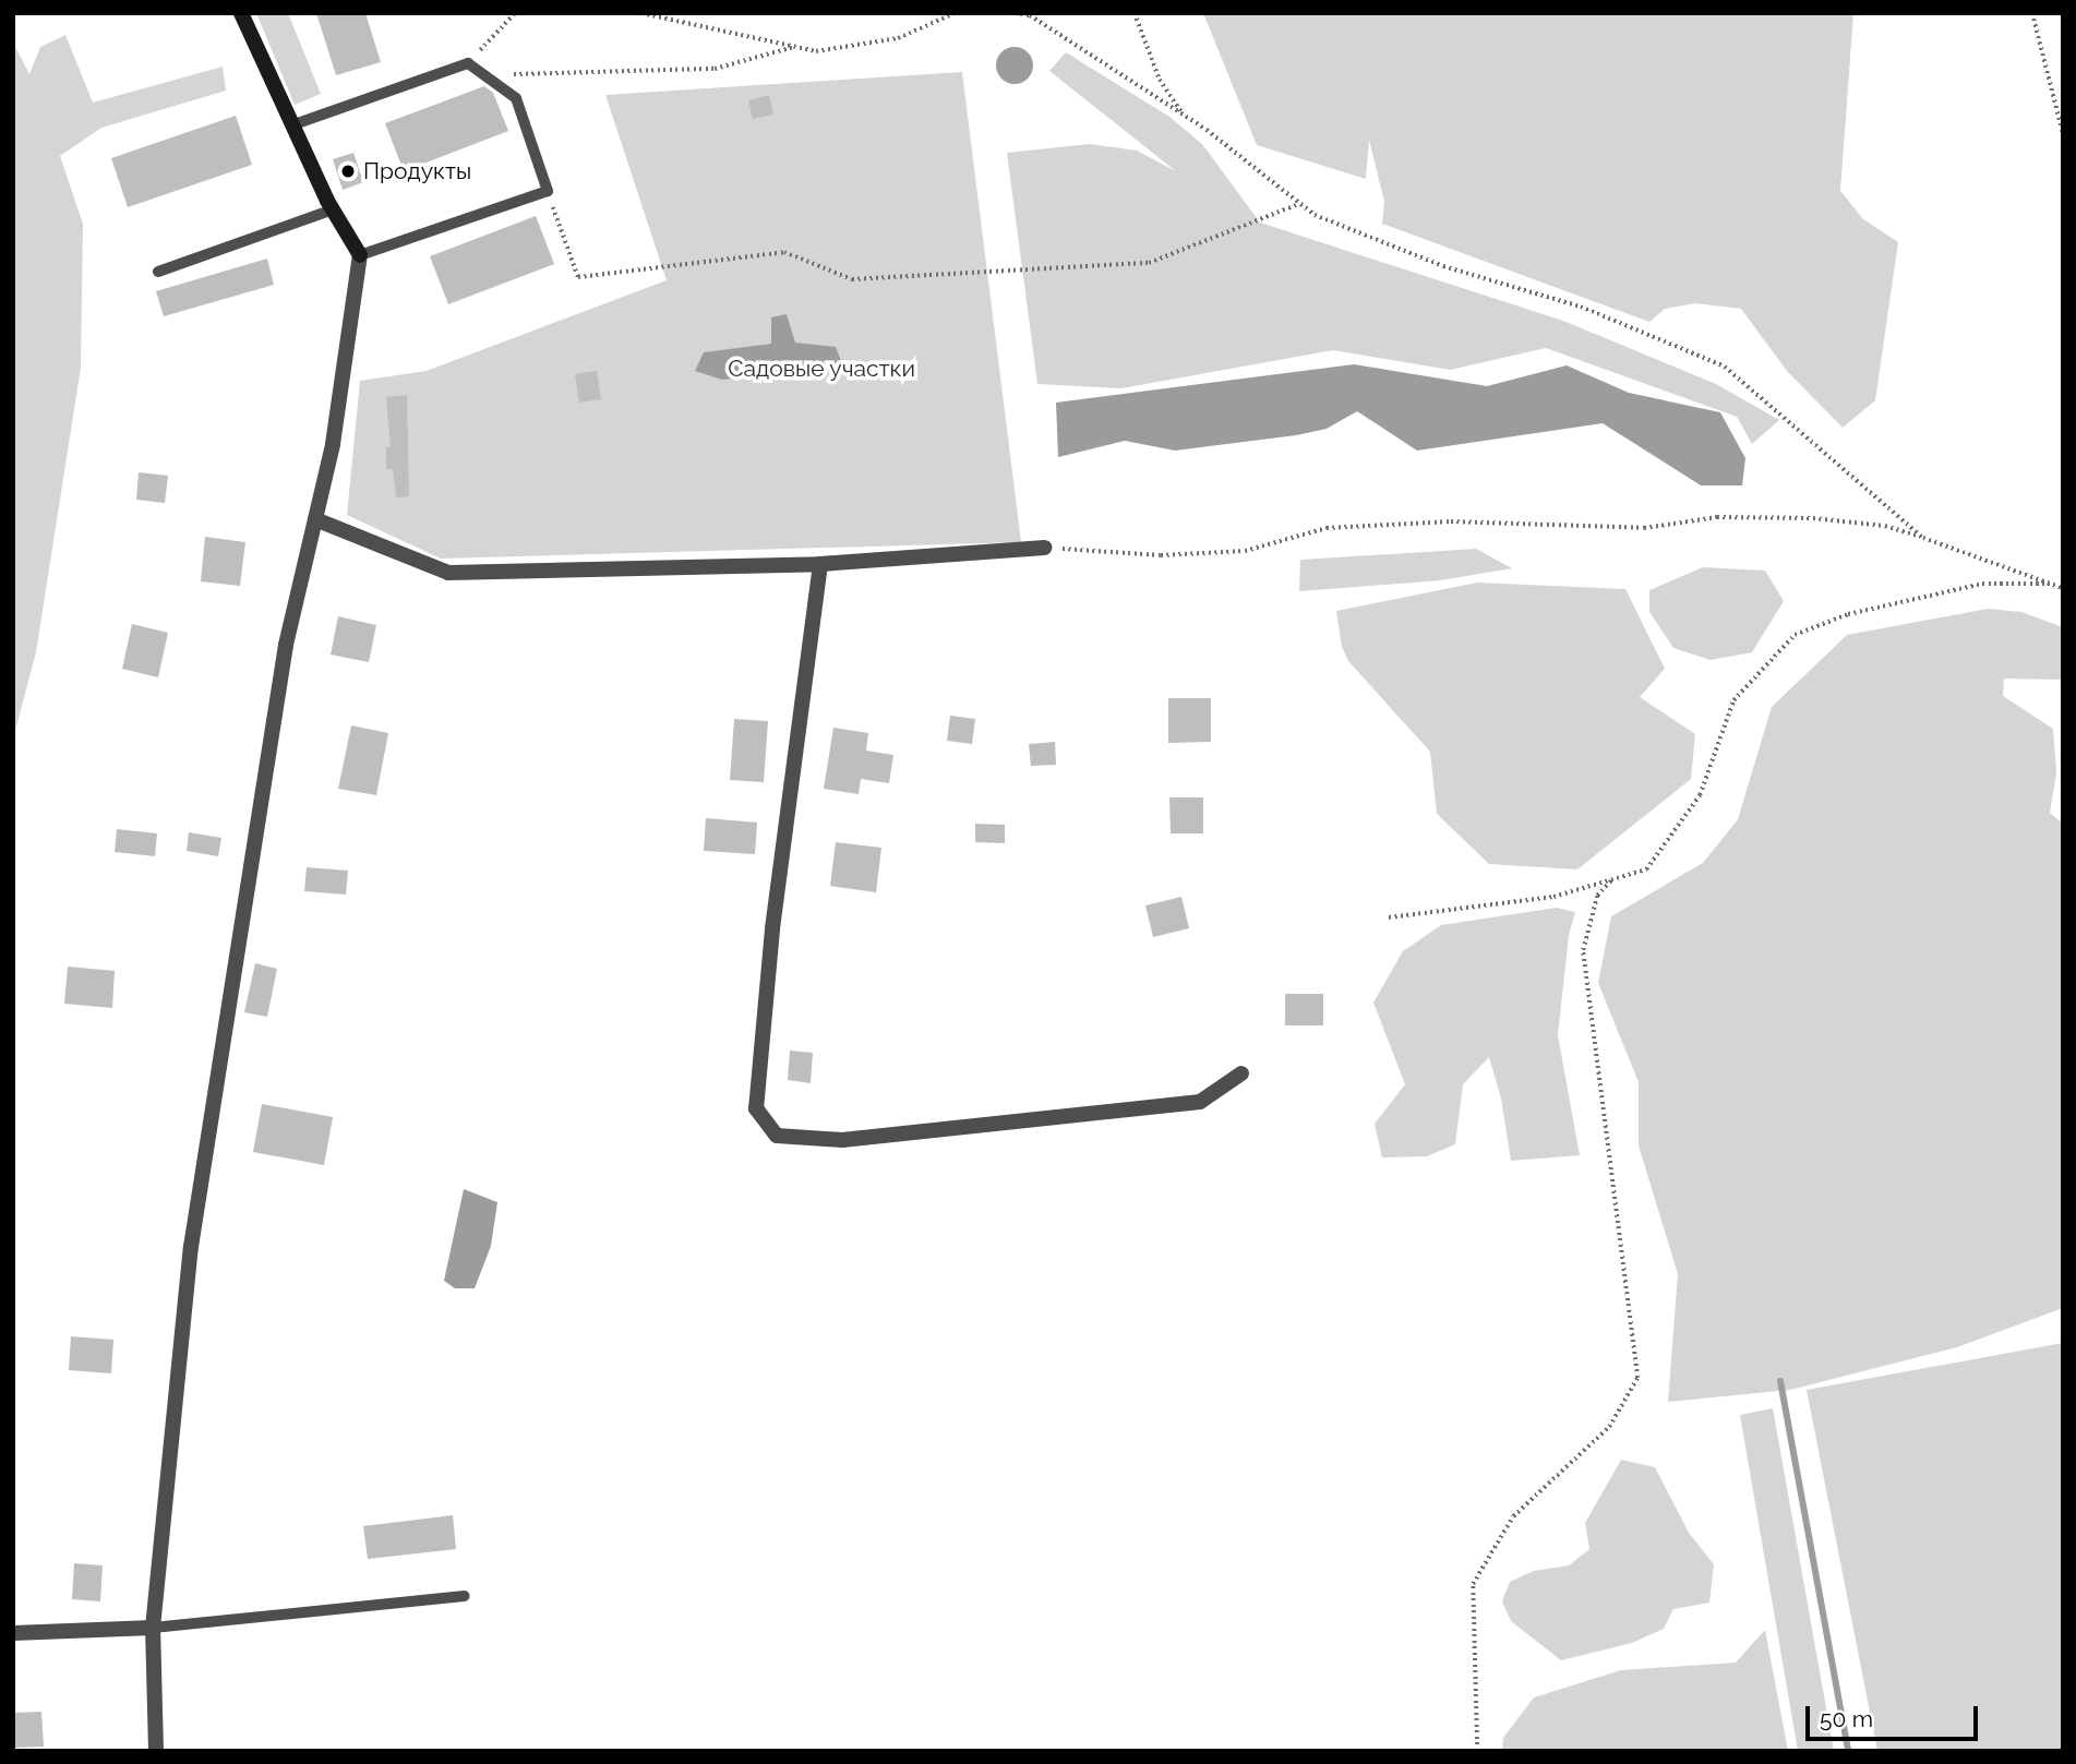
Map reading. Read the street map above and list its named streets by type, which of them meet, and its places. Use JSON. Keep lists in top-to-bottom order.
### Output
{
  "parks": ["Садовые участки"],
  "places": ["Продукты"],
  "scale_bar": "50 m"
}
